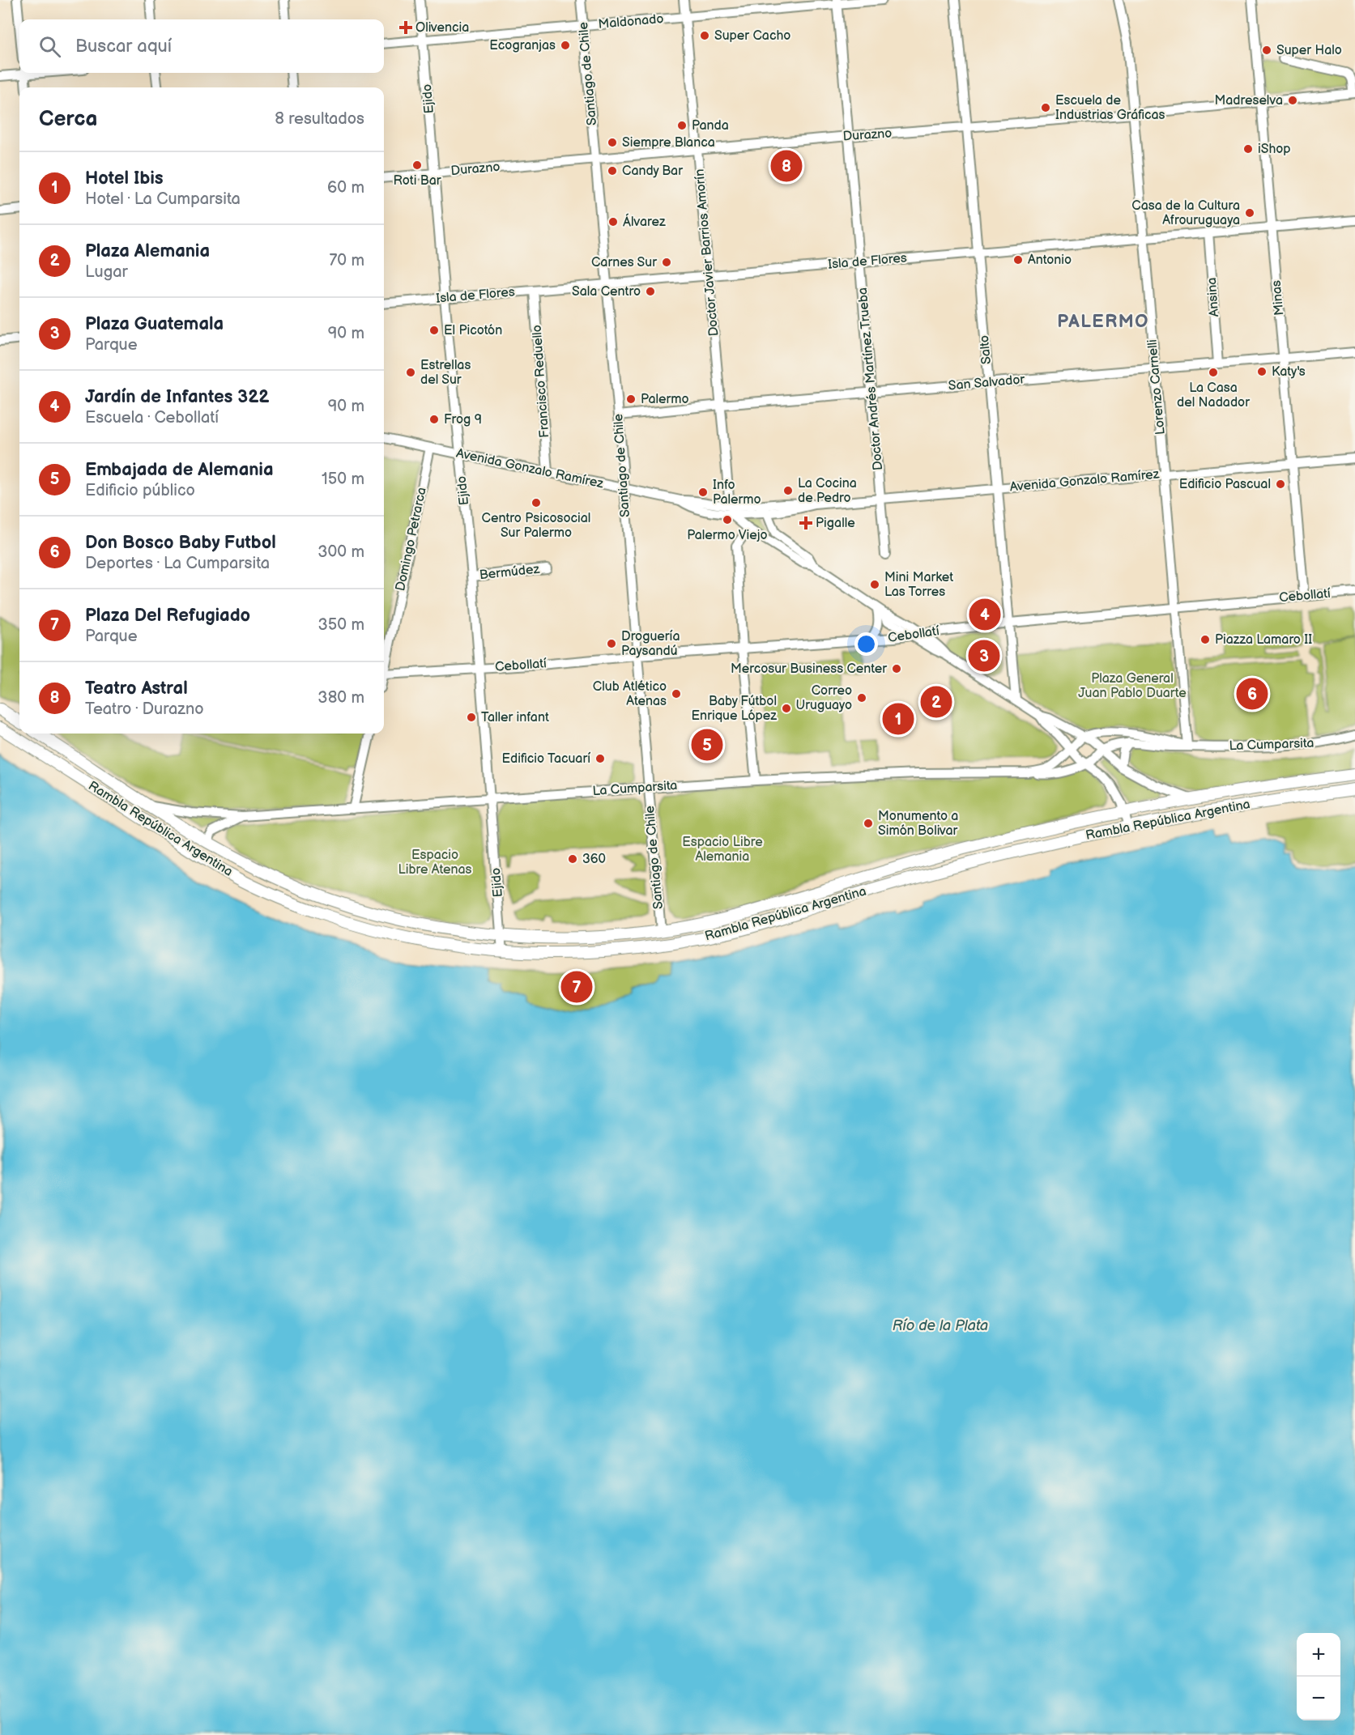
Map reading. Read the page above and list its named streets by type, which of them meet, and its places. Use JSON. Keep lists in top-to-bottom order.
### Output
{
  "streets": {
    "main road": ["Rambla República Argentina"],
    "street": [
      "Maldonado",
      "Santiago de Chile",
      "Ejido",
      "Durazno",
      "Doctor Javier Barrios Amorín",
      "Isla de Flores",
      "Ansina",
      "Minas",
      "Salto",
      "Doctor Andrés Martínez Trueba",
      "Francisco Reduello",
      "San Salvador",
      "Lorenzo Carnelli",
      "Avenida Gonzalo Ramírez",
      "Domingo Petrarca",
      "Bermúdez",
      "Cebollatí",
      "La Cumparsita"
    ]
  },
  "crossings": [
    ["Maldonado", "Santiago de Chile"],
    ["Maldonado", "Ejido"],
    ["Maldonado", "Doctor Javier Barrios Amorín"],
    ["Maldonado", "Doctor Andrés Martínez Trueba"],
    ["Santiago de Chile", "Durazno"],
    ["Santiago de Chile", "Isla de Flores"],
    ["Santiago de Chile", "San Salvador"],
    ["Santiago de Chile", "Avenida Gonzalo Ramírez"],
    ["Santiago de Chile", "Cebollatí"],
    ["Santiago de Chile", "La Cumparsita"],
    ["Santiago de Chile", "Rambla República Argentina"],
    ["Ejido", "Durazno"],
    ["Ejido", "Isla de Flores"],
    ["Ejido", "Avenida Gonzalo Ramírez"],
    ["Ejido", "Bermúdez"],
    ["Ejido", "Cebollatí"],
    ["Ejido", "La Cumparsita"],
    ["Ejido", "Rambla República Argentina"],
    ["Durazno", "Doctor Javier Barrios Amorín"],
    ["Durazno", "Minas"],
    ["Durazno", "Salto"],
    ["Durazno", "Doctor Andrés Martínez Trueba"],
    ["Durazno", "Lorenzo Carnelli"],
    ["Doctor Javier Barrios Amorín", "Isla de Flores"],
    ["Doctor Javier Barrios Amorín", "San Salvador"],
    ["Doctor Javier Barrios Amorín", "Avenida Gonzalo Ramírez"],
    ["Isla de Flores", "Ansina"],
    ["Isla de Flores", "Minas"],
    ["Isla de Flores", "Salto"],
    ["Isla de Flores", "Doctor Andrés Martínez Trueba"],
    ["Isla de Flores", "Francisco Reduello"],
    ["Isla de Flores", "Lorenzo Carnelli"],
    ["Ansina", "San Salvador"],
    ["Minas", "San Salvador"],
    ["Minas", "Avenida Gonzalo Ramírez"],
    ["Minas", "Cebollatí"],
    ["Salto", "San Salvador"],
    ["Salto", "Avenida Gonzalo Ramírez"],
    ["Salto", "Cebollatí"],
    ["Doctor Andrés Martínez Trueba", "San Salvador"],
    ["Doctor Andrés Martínez Trueba", "Avenida Gonzalo Ramírez"],
    ["Francisco Reduello", "Avenida Gonzalo Ramírez"],
    ["San Salvador", "Lorenzo Carnelli"],
    ["Lorenzo Carnelli", "Avenida Gonzalo Ramírez"],
    ["Lorenzo Carnelli", "Cebollatí"],
    ["Lorenzo Carnelli", "La Cumparsita"],
    ["Avenida Gonzalo Ramírez", "Domingo Petrarca"],
    ["Domingo Petrarca", "Cebollatí"],
    ["La Cumparsita", "Rambla República Argentina"]
  ],
  "districts": ["PALERMO"],
  "water": ["Río de la Plata"],
  "parks": ["Plaza General Juan Pablo Duarte", "Espacio Libre Alemania", "Espacio Libre Atenas"],
  "places": {
    "health": ["Olivencia", "Pigalle"],
    "other": [
      "Super Cacho",
      "Ecogranjas",
      "Super Halo",
      "Madreselva",
      "Escuela de Industrias Gráficas",
      "Panda",
      "Siempre Blanca",
      "iShop",
      "Roti Bar",
      "Candy Bar",
      "Casa de la Cultura Afrouruguaya",
      "Álvarez",
      "Antonio",
      "Carnes Sur",
      "Sala Centro",
      "El Picotón",
      "Katy's",
      "Estrellas del Sur",
      "La Casa del Nadador",
      "Palermo",
      "Frog 9",
      "Edificio Pascual",
      "La Cocina de Pedro",
      "Info Palermo",
      "Centro Psicosocial Sur Palermo",
      "Palermo Viejo",
      "Mini Market Las Torres",
      "Piazza Lamaro II",
      "Droguería Paysandú",
      "Mercosur Business Center",
      "Club Atlético Atenas",
      "Correo Uruguayo",
      "Baby Fútbol Enrique López",
      "Taller infant",
      "Edificio Tacuarí",
      "Monumento a Simón Bolivar",
      "360"
    ]
  },
  "page": {
    "search": "Buscar aquí",
    "heading": ["Cerca", "8 resultados"],
    "pins": [
      "8",
      "4",
      "3",
      "6",
      "2",
      "1",
      "5",
      "7"
    ],
    "list": [
      {
        "mark": "1",
        "name": "Hotel Ibis",
        "note": "Hotel · La Cumparsita",
        "value": "60 m"
      },
      {
        "mark": "2",
        "name": "Plaza Alemania",
        "note": "Lugar",
        "value": "70 m"
      },
      {
        "mark": "3",
        "name": "Plaza Guatemala",
        "note": "Parque",
        "value": "90 m"
      },
      {
        "mark": "4",
        "name": "Jardín de Infantes 322",
        "note": "Escuela · Cebollatí",
        "value": "90 m"
      },
      {
        "mark": "5",
        "name": "Embajada de Alemania",
        "note": "Edificio público",
        "value": "150 m"
      },
      {
        "mark": "6",
        "name": "Don Bosco Baby Futbol",
        "note": "Deportes · La Cumparsita",
        "value": "300 m"
      },
      {
        "mark": "7",
        "name": "Plaza Del Refugiado",
        "note": "Parque",
        "value": "350 m"
      },
      {
        "mark": "8",
        "name": "Teatro Astral",
        "note": "Teatro · Durazno",
        "value": "380 m"
      }
    ],
    "map_buttons": ["+", "−"]
  }
}
